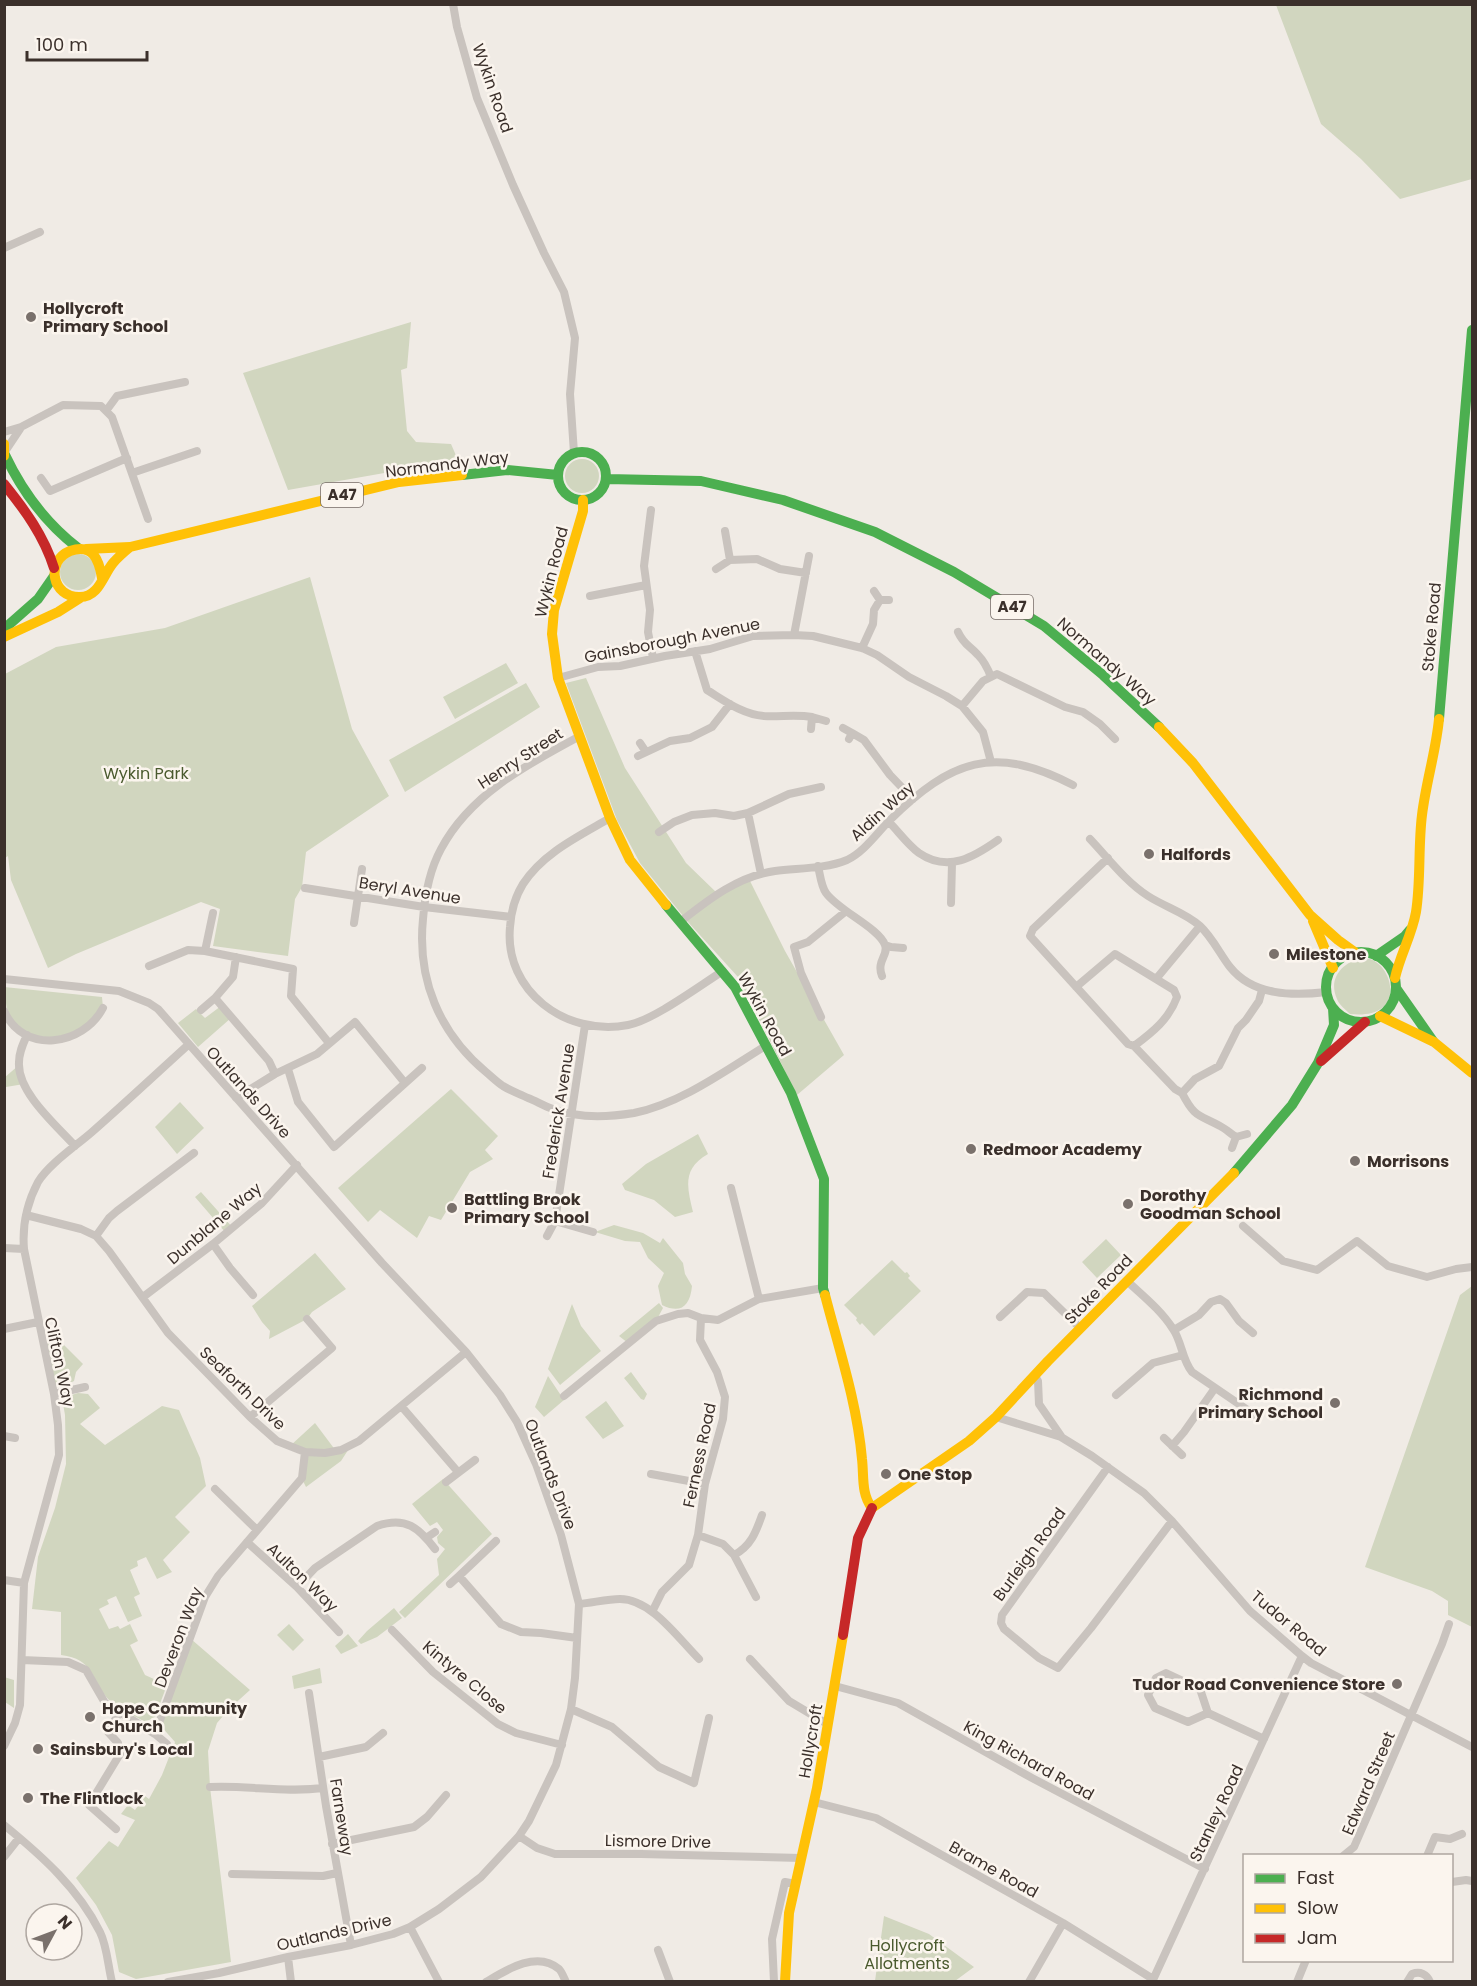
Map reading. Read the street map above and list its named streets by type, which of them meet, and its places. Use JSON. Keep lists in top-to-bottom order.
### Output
{
  "streets": {
    "street": [
      "Wykin Road",
      "Normandy Way",
      "A47",
      "Stoke Road",
      "Gainsborough Avenue",
      "Henry Street",
      "Aldin Way",
      "Beryl Avenue",
      "Outlands Drive",
      "Frederick Avenue",
      "Dunblane Way",
      "Clifton Way",
      "Seaforth Drive",
      "Ferness Road",
      "Burleigh Road",
      "Aulton Way",
      "Tudor Road",
      "Deveron Way",
      "Kintyre Close",
      "Hollycroft",
      "King Richard Road",
      "Edward Street",
      "Stanley Road",
      "Farneway",
      "Lismore Drive",
      "Brame Road"
    ]
  },
  "crossings": [
    ["Wykin Road", "Normandy Way"],
    ["Wykin Road", "Stoke Road"],
    ["Wykin Road", "Gainsborough Avenue"],
    ["Wykin Road", "Henry Street"],
    ["Wykin Road", "Aldin Way"],
    ["Wykin Road", "Hollycroft"],
    ["Normandy Way", "Stoke Road"],
    ["Stoke Road", "Tudor Road"],
    ["Stoke Road", "Hollycroft"],
    ["Gainsborough Avenue", "Aldin Way"],
    ["Henry Street", "Beryl Avenue"],
    ["Henry Street", "Frederick Avenue"],
    ["Outlands Drive", "Dunblane Way"],
    ["Outlands Drive", "Clifton Way"],
    ["Outlands Drive", "Seaforth Drive"],
    ["Outlands Drive", "Kintyre Close"],
    ["Outlands Drive", "Farneway"],
    ["Outlands Drive", "Lismore Drive"],
    ["Dunblane Way", "Seaforth Drive"],
    ["Seaforth Drive", "Deveron Way"],
    ["Burleigh Road", "Tudor Road"],
    ["Aulton Way", "Deveron Way"],
    ["Tudor Road", "Edward Street"],
    ["Tudor Road", "Stanley Road"],
    ["Hollycroft", "King Richard Road"],
    ["Hollycroft", "Lismore Drive"],
    ["Hollycroft", "Brame Road"],
    ["King Richard Road", "Stanley Road"],
    ["Stanley Road", "Brame Road"]
  ],
  "parks": ["Wykin Park", "Hollycroft Allotments"],
  "places": [
    "Hollycroft Primary School",
    "Halfords",
    "Milestone",
    "Redmoor Academy",
    "Morrisons",
    "Dorothy Goodman School",
    "Battling Brook Primary School",
    "Richmond Primary School",
    "One Stop",
    "Tudor Road Convenience Store",
    "Hope Community Church",
    "Sainsbury's Local",
    "The Flintlock"
  ],
  "legend": ["Fast", "Slow", "Jam"],
  "scale_bar": "100 m",
  "north": "top right"
}
